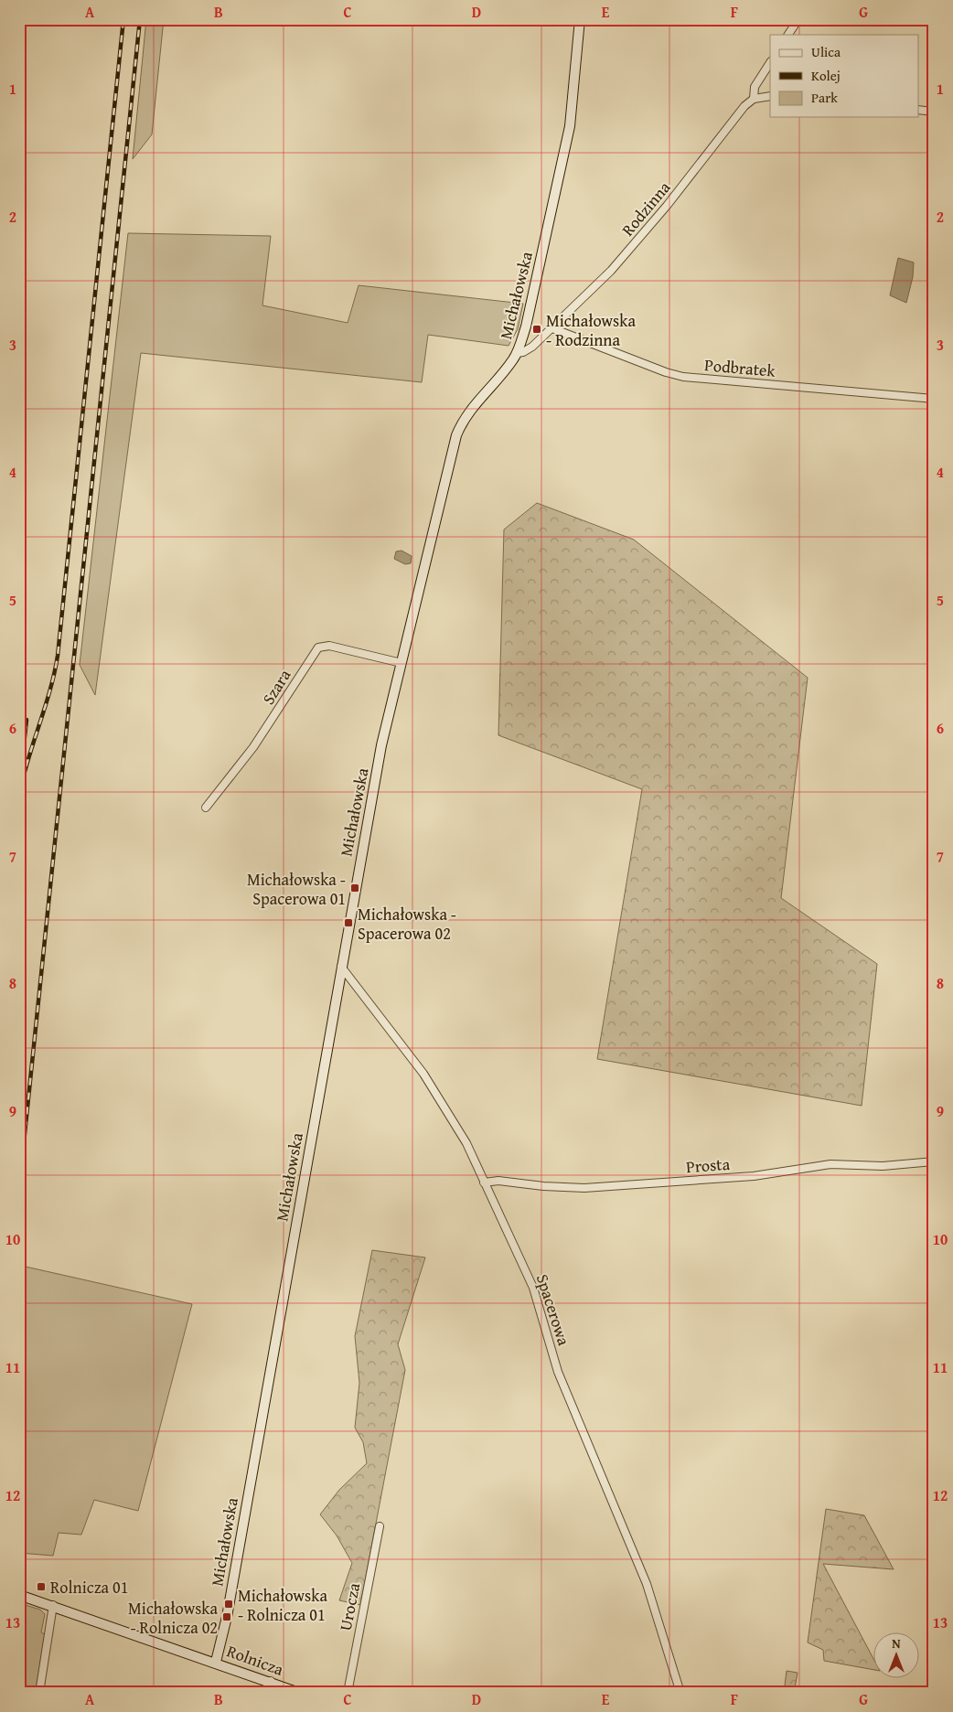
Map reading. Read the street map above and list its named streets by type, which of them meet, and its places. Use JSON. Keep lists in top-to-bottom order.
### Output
{
  "streets": {
    "street": [
      "Rodzinna",
      "Michałowska",
      "Podbratek",
      "Szara",
      "Prosta",
      "Spacerowa",
      "Urocza",
      "Rolnicza"
    ]
  },
  "crossings": [
    ["Rodzinna", "Michałowska"],
    ["Rodzinna", "Podbratek"],
    ["Michałowska", "Szara"],
    ["Michałowska", "Spacerowa"],
    ["Michałowska", "Rolnicza"],
    ["Prosta", "Spacerowa"]
  ],
  "places": {
    "transit": [
      "Michałowska - Rodzinna",
      "Michałowska - Spacerowa 01",
      "Michałowska - Spacerowa 02",
      "Rolnicza 01",
      "Michałowska - Rolnicza 01",
      "Michałowska - Rolnicza 02"
    ]
  },
  "legend": ["Ulica", "Kolej", "Park"],
  "north": "top",
  "grid": {
    "columns": [
      "A",
      "B",
      "C",
      "D",
      "E",
      "F",
      "G"
    ],
    "rows": [
      "1",
      "2",
      "3",
      "4",
      "5",
      "6",
      "7",
      "8",
      "9",
      "10",
      "11",
      "12",
      "13"
    ]
  }
}
